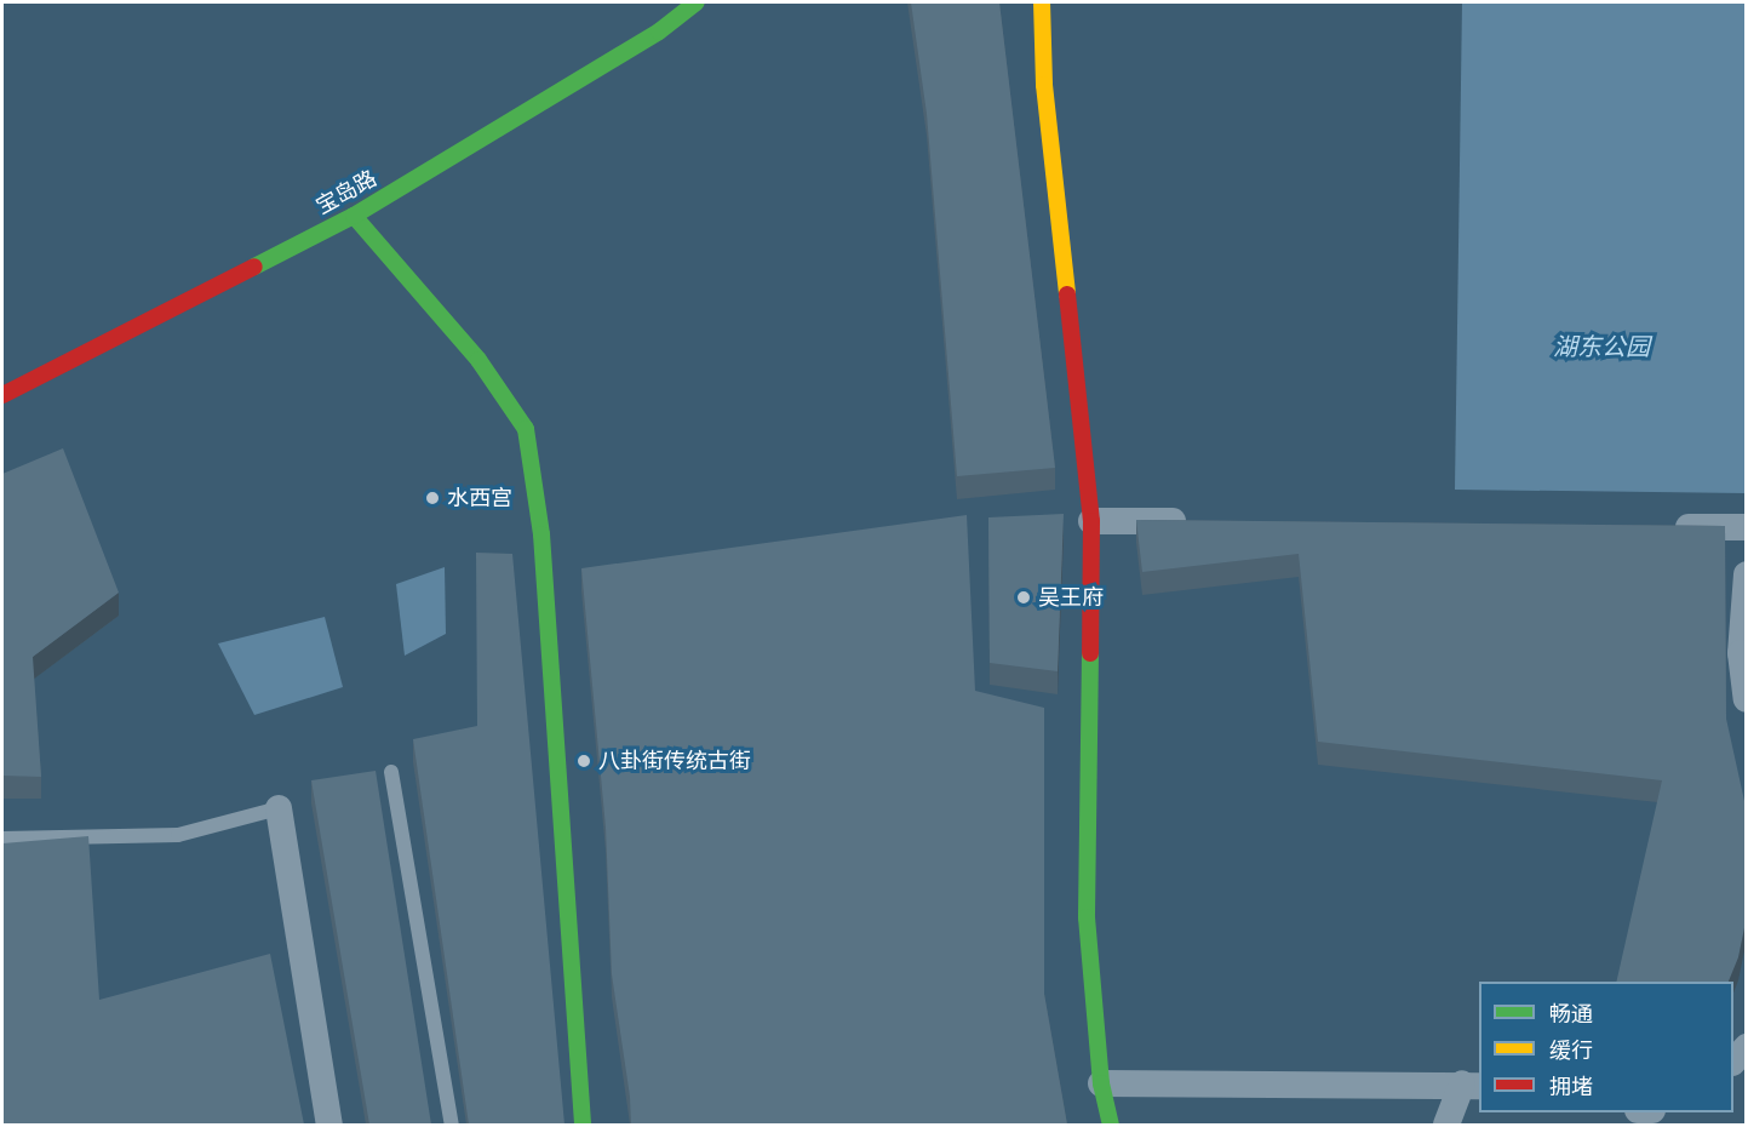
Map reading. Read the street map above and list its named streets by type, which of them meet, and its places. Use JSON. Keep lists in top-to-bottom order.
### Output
{
  "streets": {
    "street": ["宝岛路"]
  },
  "water": ["湖东公园"],
  "places": ["水西宫", "吴王府", "八卦街传统古街"],
  "legend": ["畅通", "缓行", "拥堵"]
}
